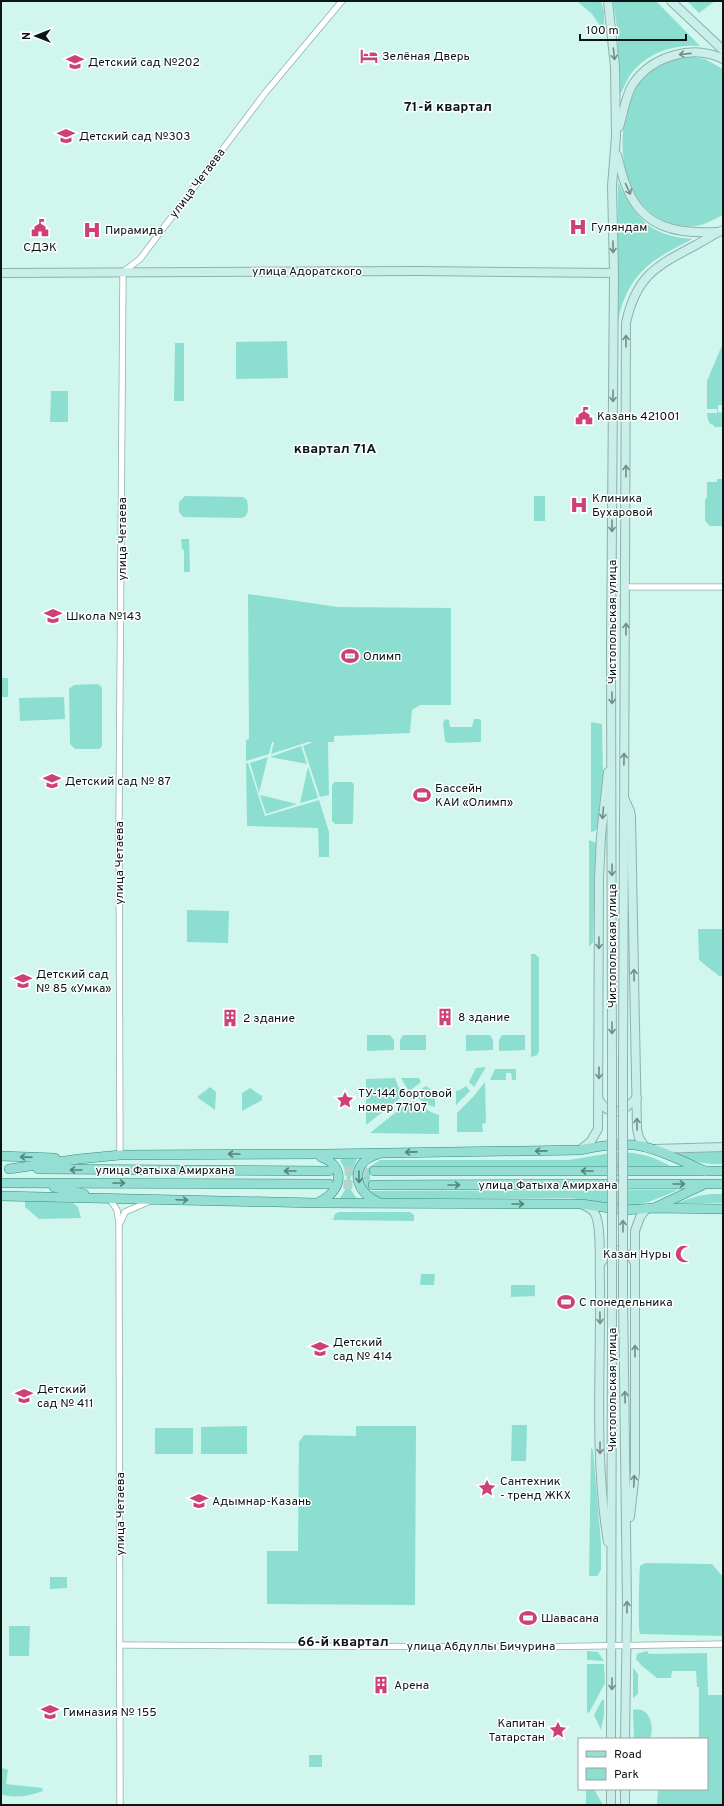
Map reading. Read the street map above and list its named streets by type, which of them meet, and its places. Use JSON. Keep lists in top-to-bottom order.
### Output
{
  "streets": {
    "main road": ["улица Адоратского", "Чистопольская улица", "улица Фатыха Амирхана"],
    "street": ["улица Четаева", "улица Абдуллы Бичурина"]
  },
  "crossings": [
    ["улица Четаева", "улица Адоратского"],
    ["улица Четаева", "улица Абдуллы Бичурина"],
    ["улица Адоратского", "Чистопольская улица"],
    ["Чистопольская улица", "улица Абдуллы Бичурина"]
  ],
  "districts": ["71-й квартал", "квартал 71А", "66-й квартал"],
  "places": {
    "hotel": ["Зелёная Дверь"],
    "school or university": [
      "Детский сад №202",
      "Детский сад №303",
      "Школа №143",
      "Детский сад № 87",
      "Детский сад № 85 «Умка»",
      "Детский сад № 414",
      "Детский сад № 411",
      "Адымнар-Казань",
      "Гимназия № 155"
    ],
    "hospital": ["Гуляндам", "Пирамида", "Клиника Бухаровой"],
    "public building": ["СДЭК", "Казань 421001"],
    "sports": [
      "Олимп",
      "Бассейн КАИ «Олимп»",
      "С понедельника",
      "Шавасана"
    ],
    "building": ["8 здание", "2 здание", "Арена"],
    "place": ["ТУ-144 бортовой номер 77107", "Сантехник - тренд ЖКХ", "Капитан Татарстан"],
    "mosque": ["Казан Нуры"]
  },
  "legend": ["Road", "Park"],
  "scale_bar": "100 m",
  "north": "left"
}
